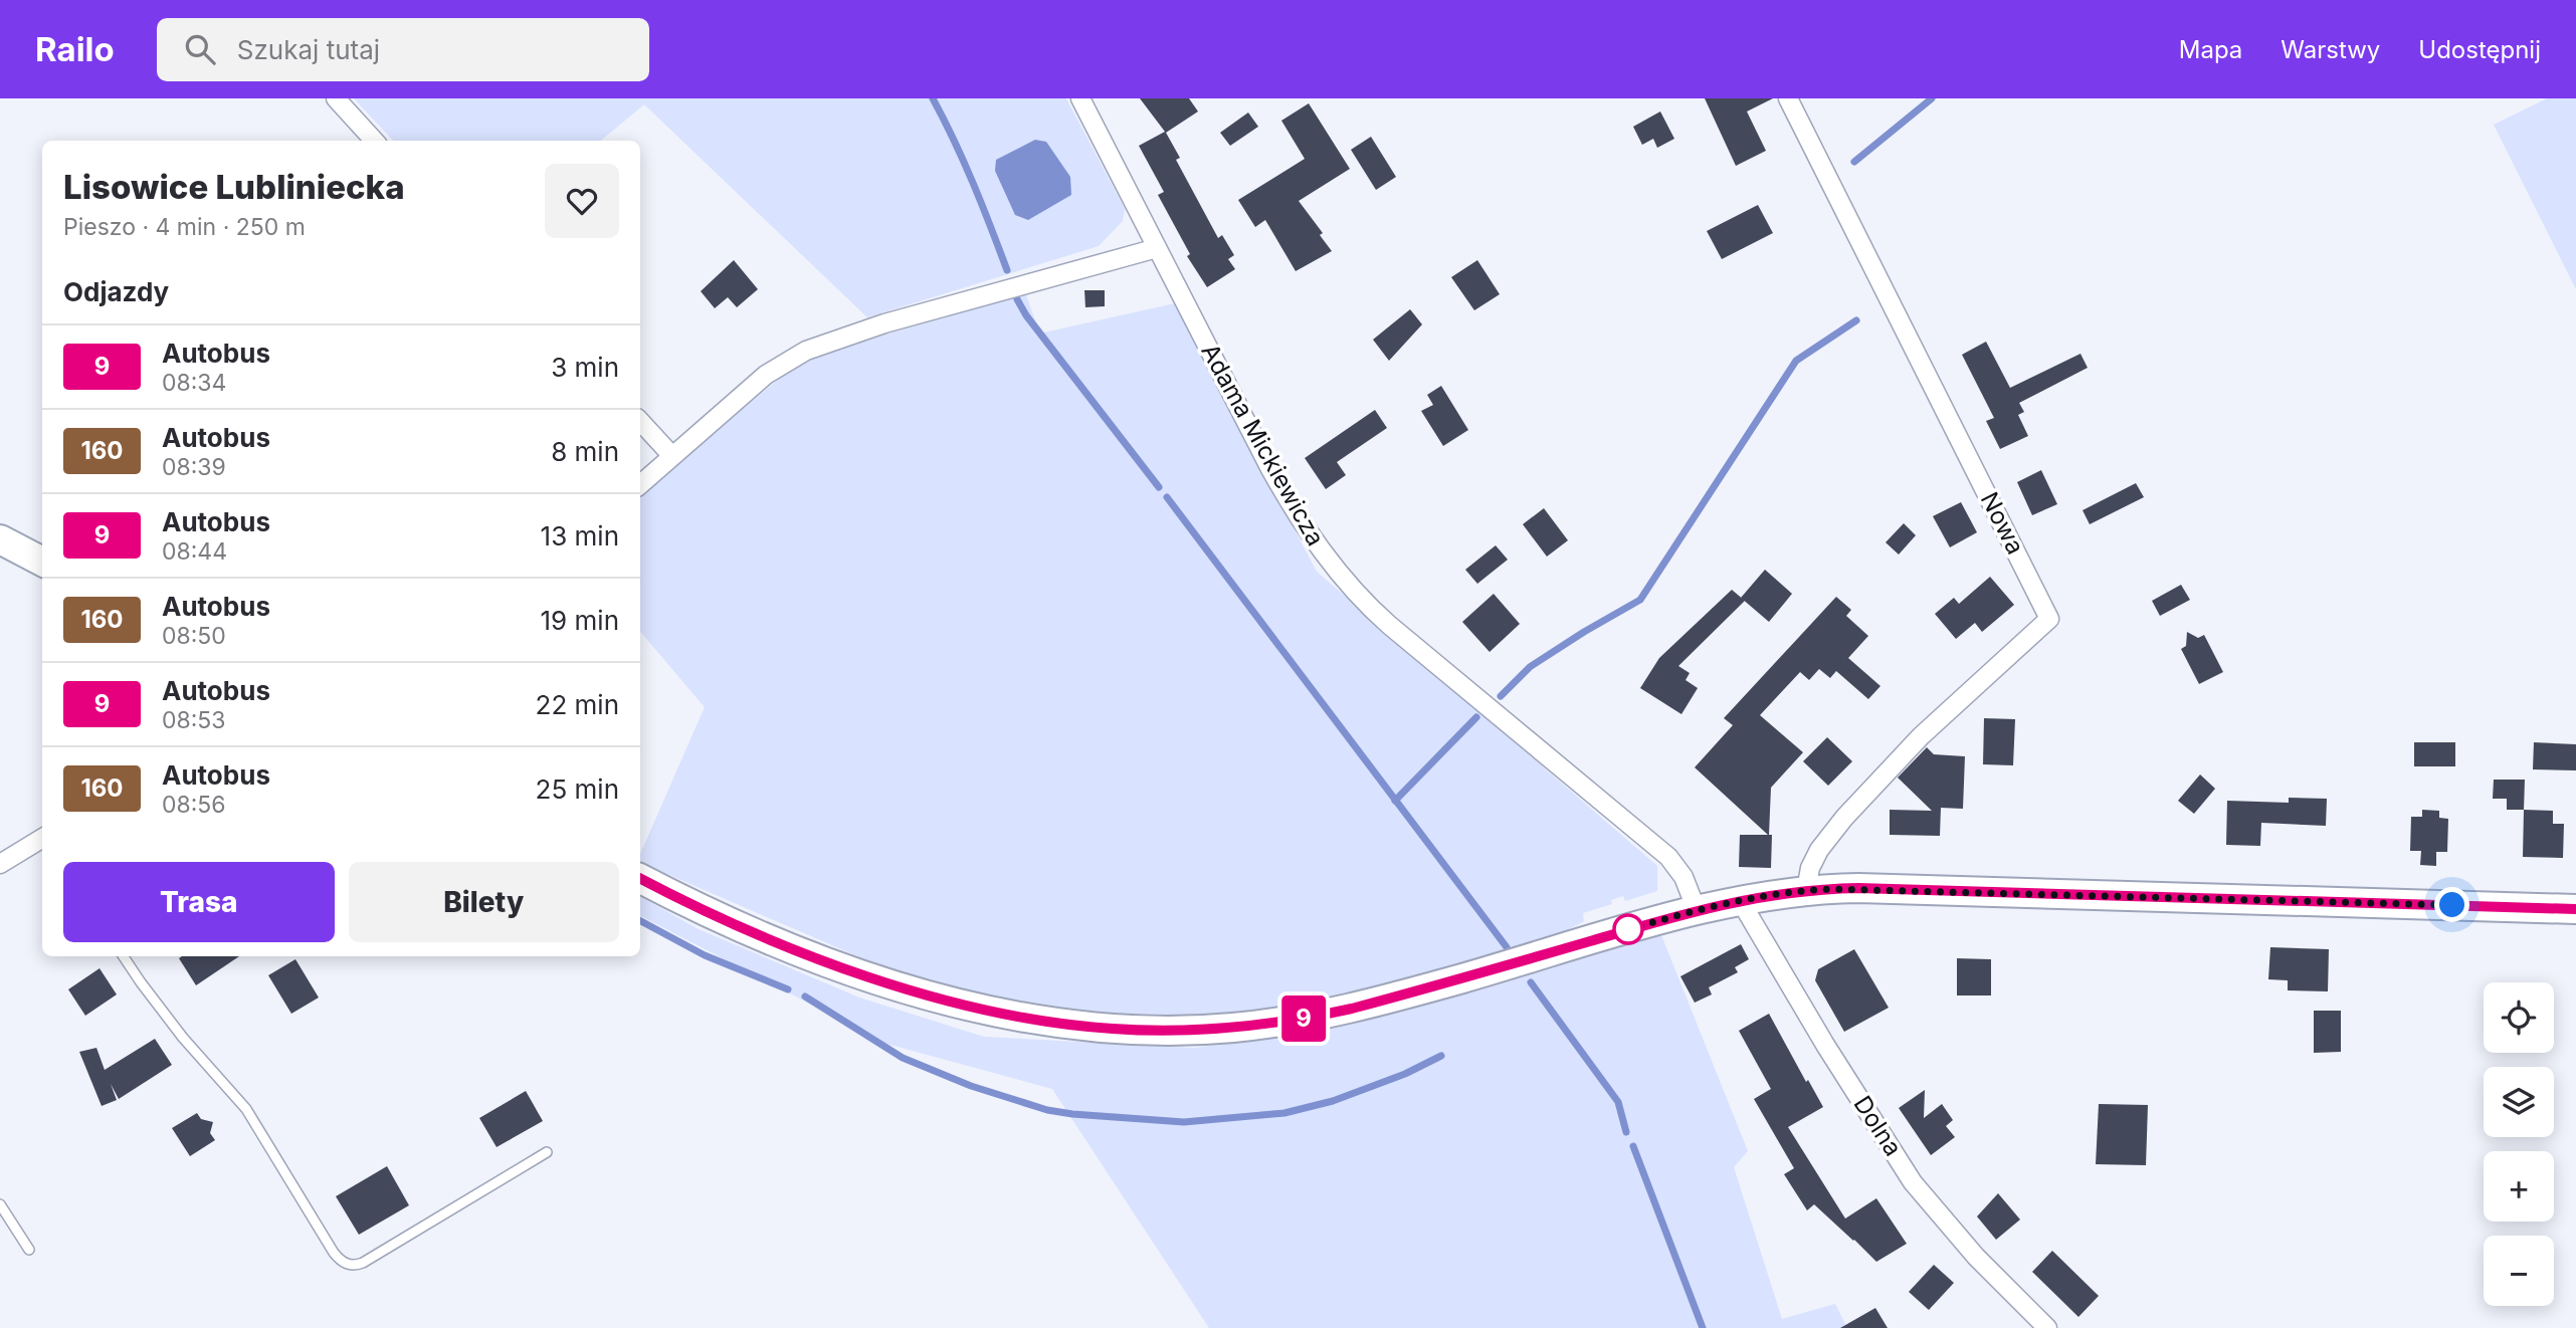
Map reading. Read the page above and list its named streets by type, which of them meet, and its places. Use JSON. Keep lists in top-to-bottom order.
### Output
{
  "streets": {
    "street": ["Adama Mickiewicza", "Nowa", "Dolna"]
  },
  "lines": ["bus line 9"],
  "page": {
    "header": "Railo",
    "search": "Szukaj tutaj",
    "nav": ["Mapa", "Warstwy", "Udostępnij"],
    "on_map": "9",
    "heading": [
      ["Lisowice Lubliniecka", "Pieszo · 4 min · 250 m"],
      "Odjazdy"
    ],
    "list": [
      {
        "mark": "9",
        "name": "Autobus",
        "note": "08:34",
        "value": "3 min"
      },
      {
        "mark": "160",
        "name": "Autobus",
        "note": "08:39",
        "value": "8 min"
      },
      {
        "mark": "9",
        "name": "Autobus",
        "note": "08:44",
        "value": "13 min"
      },
      {
        "mark": "160",
        "name": "Autobus",
        "note": "08:50",
        "value": "19 min"
      },
      {
        "mark": "9",
        "name": "Autobus",
        "note": "08:53",
        "value": "22 min"
      },
      {
        "mark": "160",
        "name": "Autobus",
        "note": "08:56",
        "value": "25 min"
      }
    ],
    "buttons": ["Trasa", "Bilety"],
    "map_buttons": ["+", "−"]
  }
}
